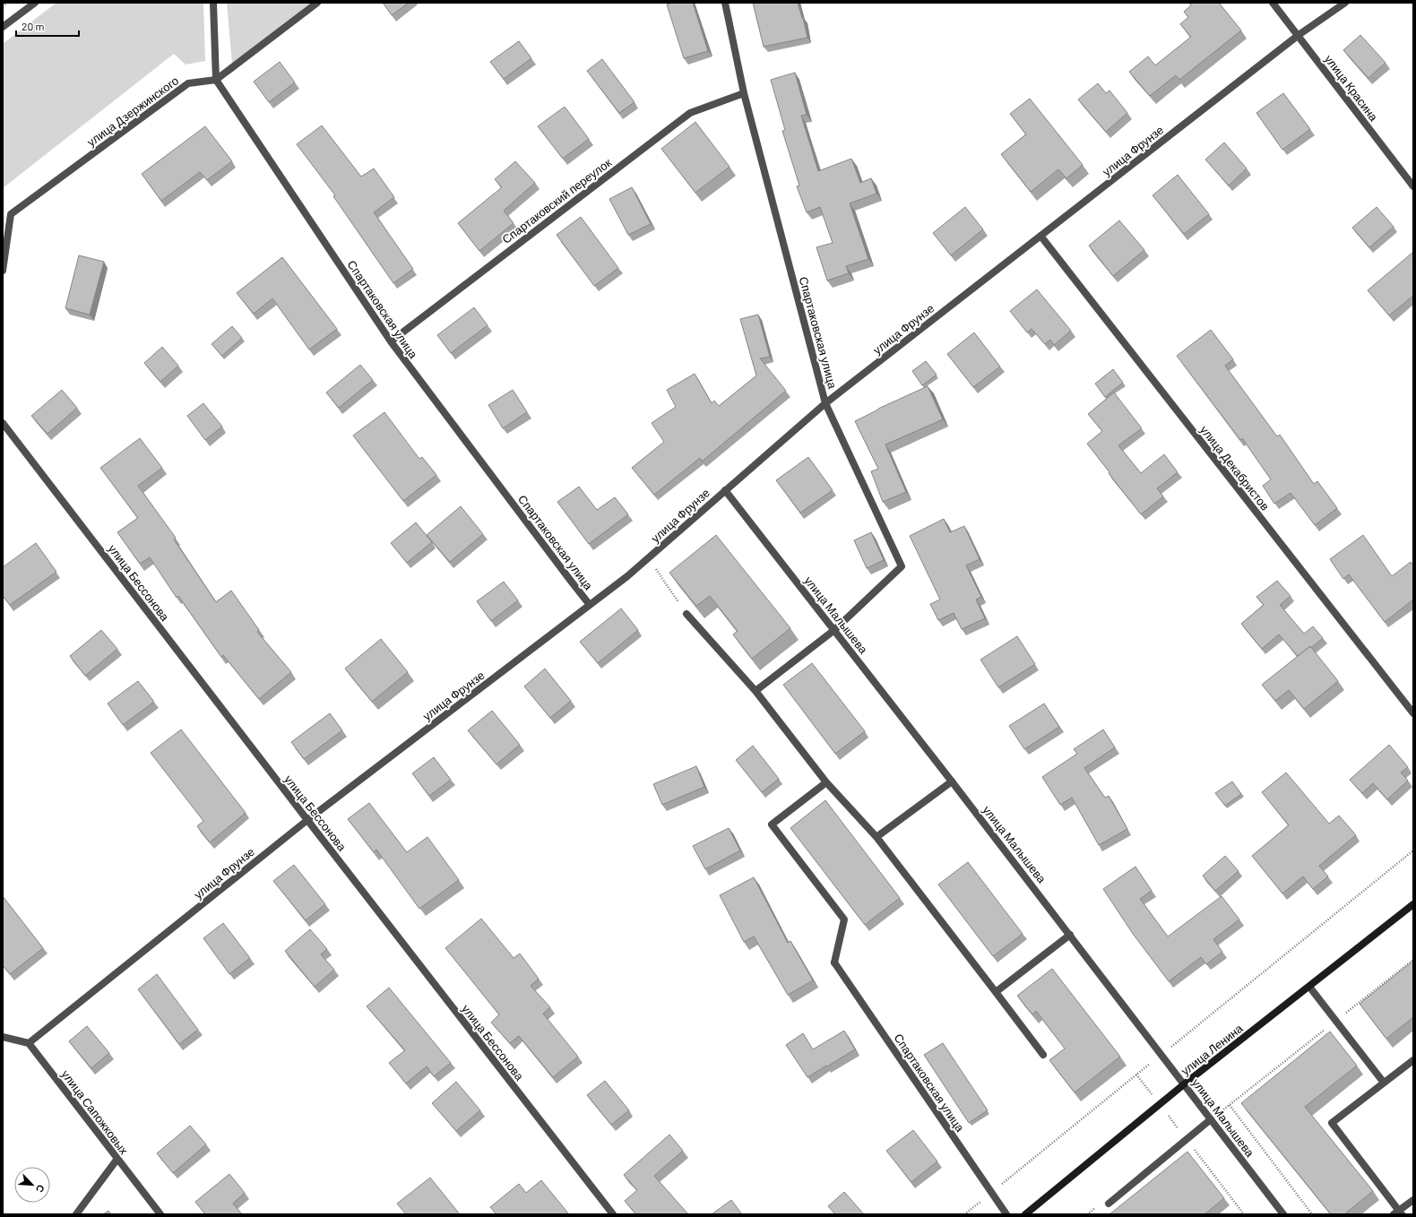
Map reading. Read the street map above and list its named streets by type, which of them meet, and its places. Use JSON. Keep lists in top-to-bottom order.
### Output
{
  "streets": {
    "main road": ["улица Ленина"],
    "street": [
      "улица Красина",
      "улица Дзержинского",
      "улица Фрунзе",
      "Спартаковский переулок",
      "Спартаковская улица",
      "улица Декабристов",
      "улица Бессонова",
      "улица Малышева",
      "улица Сапожковых"
    ]
  },
  "crossings": [
    ["улица Красина", "улица Фрунзе"],
    ["улица Дзержинского", "Спартаковская улица"],
    ["улица Фрунзе", "Спартаковская улица"],
    ["улица Фрунзе", "улица Декабристов"],
    ["улица Фрунзе", "улица Бессонова"],
    ["улица Фрунзе", "улица Малышева"],
    ["улица Фрунзе", "улица Сапожковых"],
    ["Спартаковский переулок", "Спартаковская улица"],
    ["Спартаковская улица", "улица Малышева"],
    ["улица Малышева", "улица Ленина"]
  ],
  "scale_bar": "20 m",
  "north": "bottom right"
}
